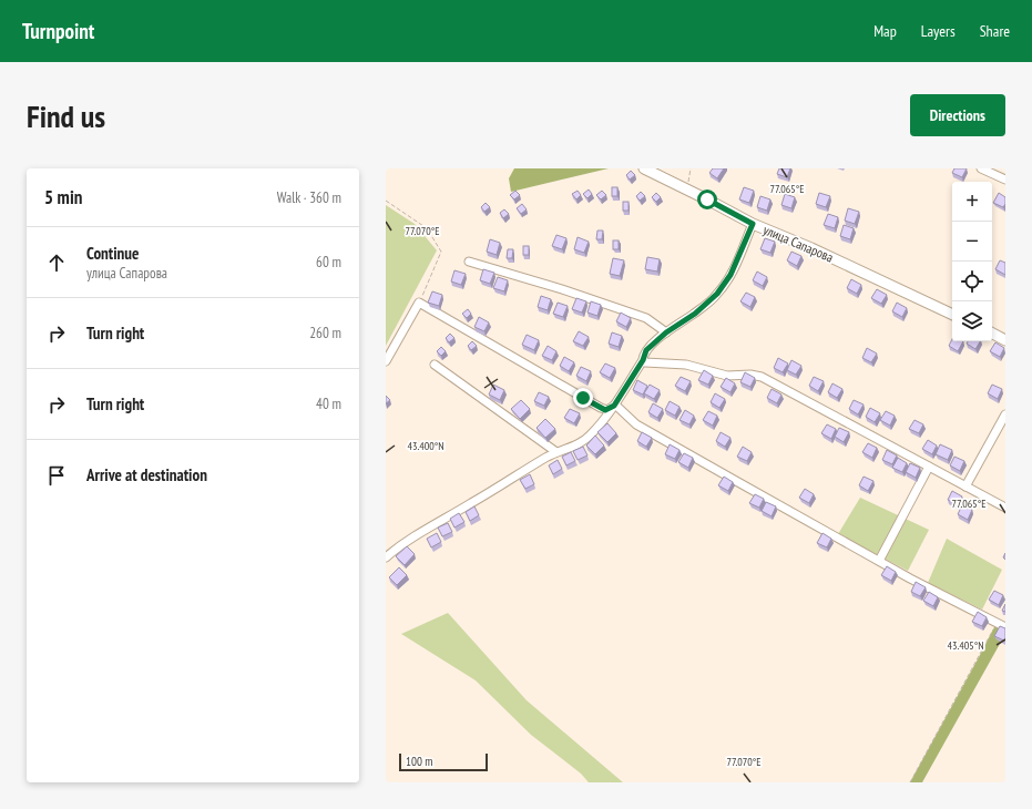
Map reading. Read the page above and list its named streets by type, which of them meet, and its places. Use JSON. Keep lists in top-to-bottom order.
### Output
{
  "streets": {
    "main road": ["улица Сапарова"]
  },
  "scale_bar": "100 m",
  "page": {
    "header": "Turnpoint",
    "nav": ["Map", "Layers", "Share"],
    "buttons": "Directions",
    "title": "Find us",
    "heading": ["5 min", "Walk · 360 m"],
    "map_buttons": ["+", "−"],
    "list": [
      ["Continue", "улица Сапарова", "60 m"],
      ["Turn right", "260 m"],
      ["Turn right", "40 m"],
      "Arrive at destination"
    ],
    "scale": "100 m"
  },
  "coordinates": [
    "77.065°E",
    "77.070°E",
    "43.400°N",
    "43.405°N"
  ]
}
